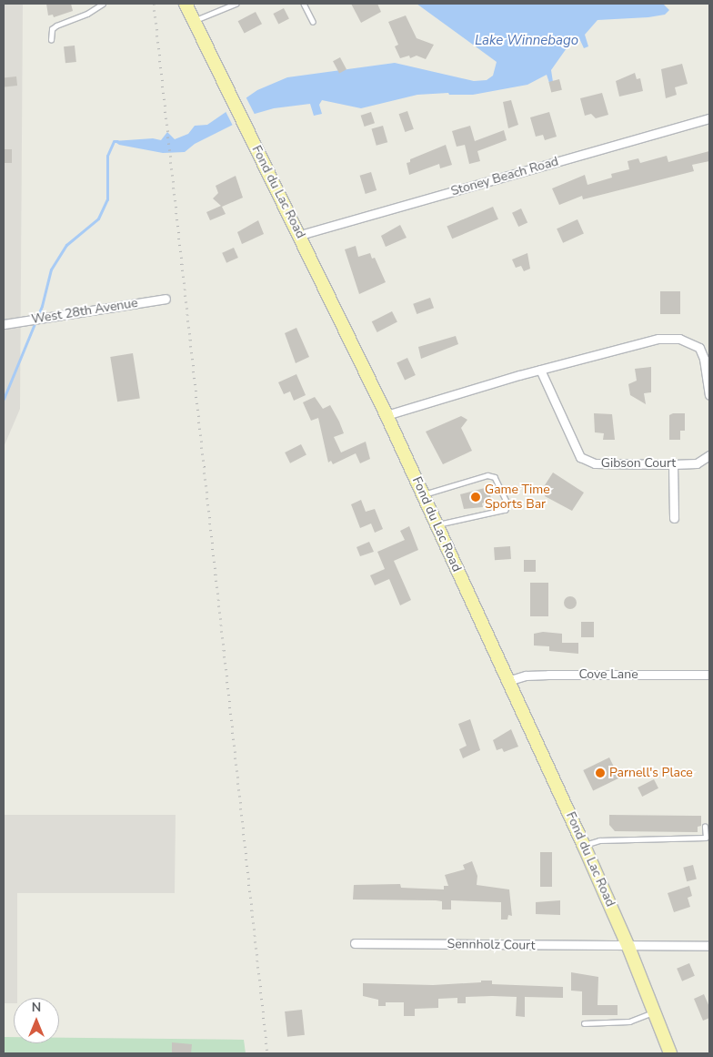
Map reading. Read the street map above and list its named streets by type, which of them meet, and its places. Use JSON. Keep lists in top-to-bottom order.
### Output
{
  "streets": {
    "main road": ["Fond du Lac Road"],
    "street": [
      "Stoney Beach Road",
      "West 28th Avenue",
      "Gibson Court",
      "Cove Lane",
      "Sennholz Court"
    ]
  },
  "crossings": [
    ["Stoney Beach Road", "Fond du Lac Road"],
    ["Fond du Lac Road", "Cove Lane"],
    ["Fond du Lac Road", "Sennholz Court"]
  ],
  "water": ["Lake Winnebago"],
  "places": ["Game Time Sports Bar", "Parnell's Place"],
  "north": "top"
}
